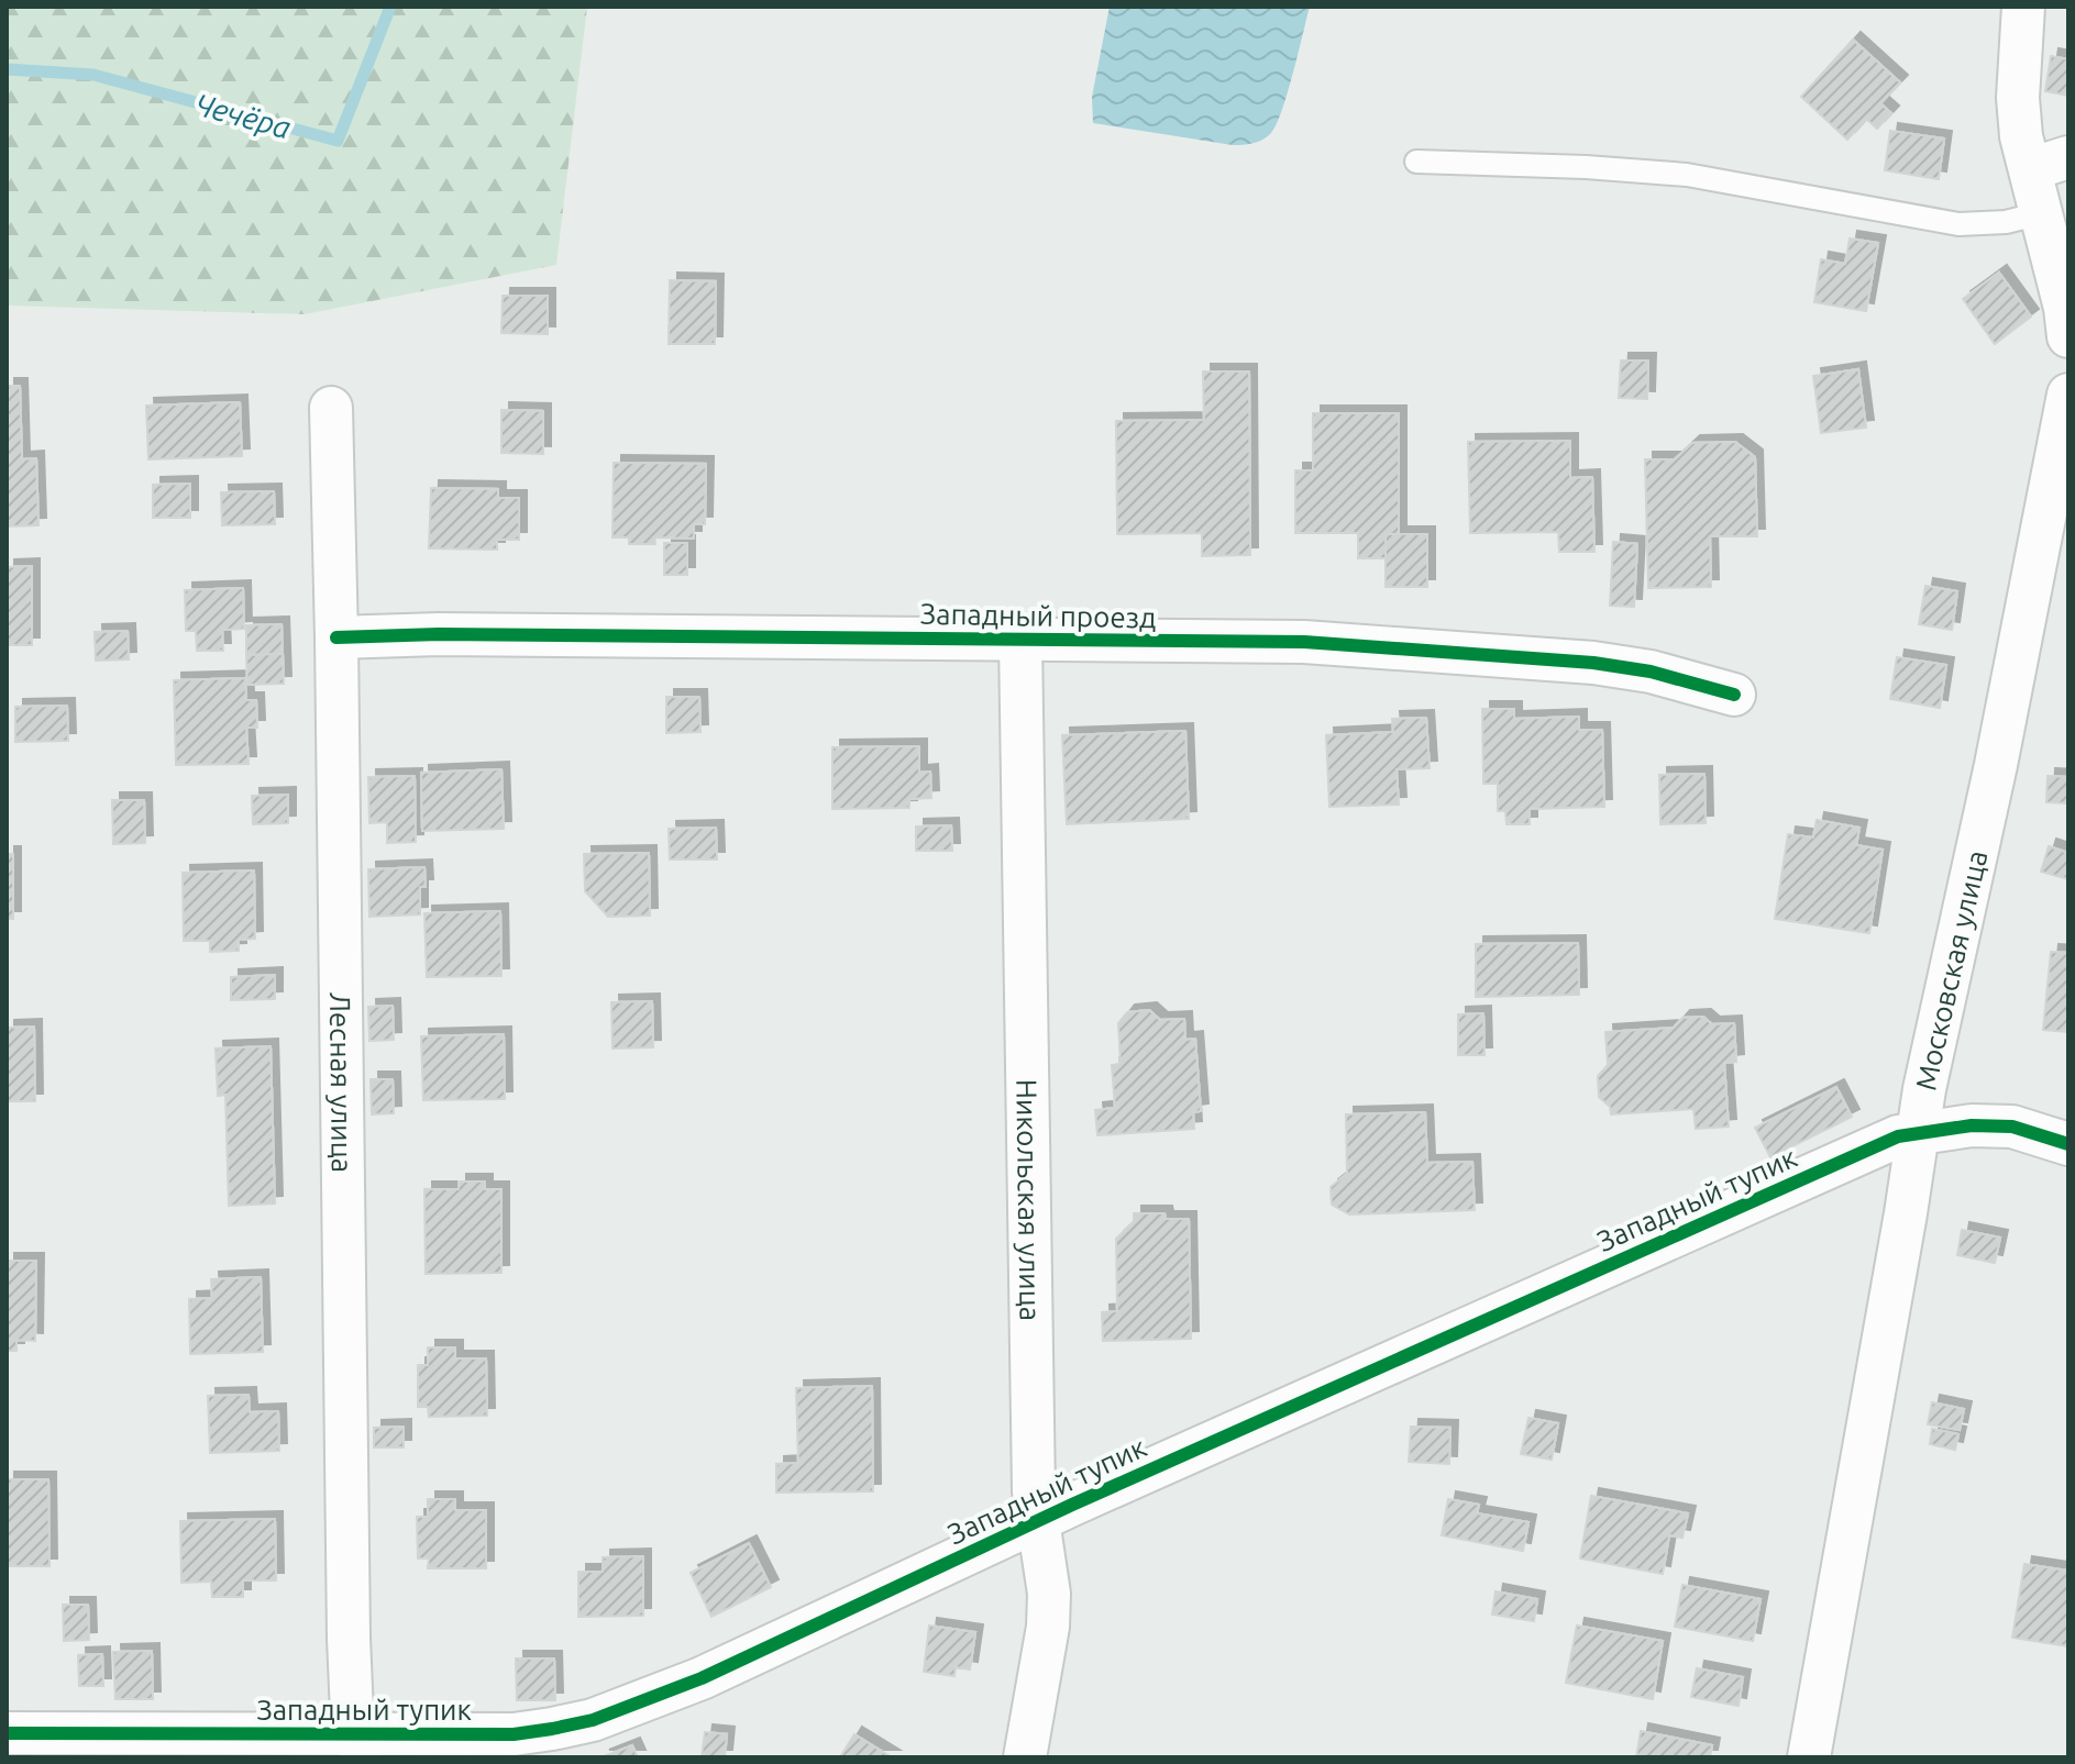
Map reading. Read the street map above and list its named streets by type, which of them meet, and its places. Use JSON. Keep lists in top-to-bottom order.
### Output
{
  "streets": {
    "street": [
      "Западный проезд",
      "Московская улица",
      "Лесная улица",
      "Западный тупик",
      "Никольская улица"
    ]
  },
  "crossings": [
    ["Западный проезд", "Лесная улица"],
    ["Западный проезд", "Никольская улица"],
    ["Московская улица", "Западный тупик"],
    ["Лесная улица", "Западный тупик"],
    ["Западный тупик", "Никольская улица"]
  ],
  "water": ["Чечёра"]
}
